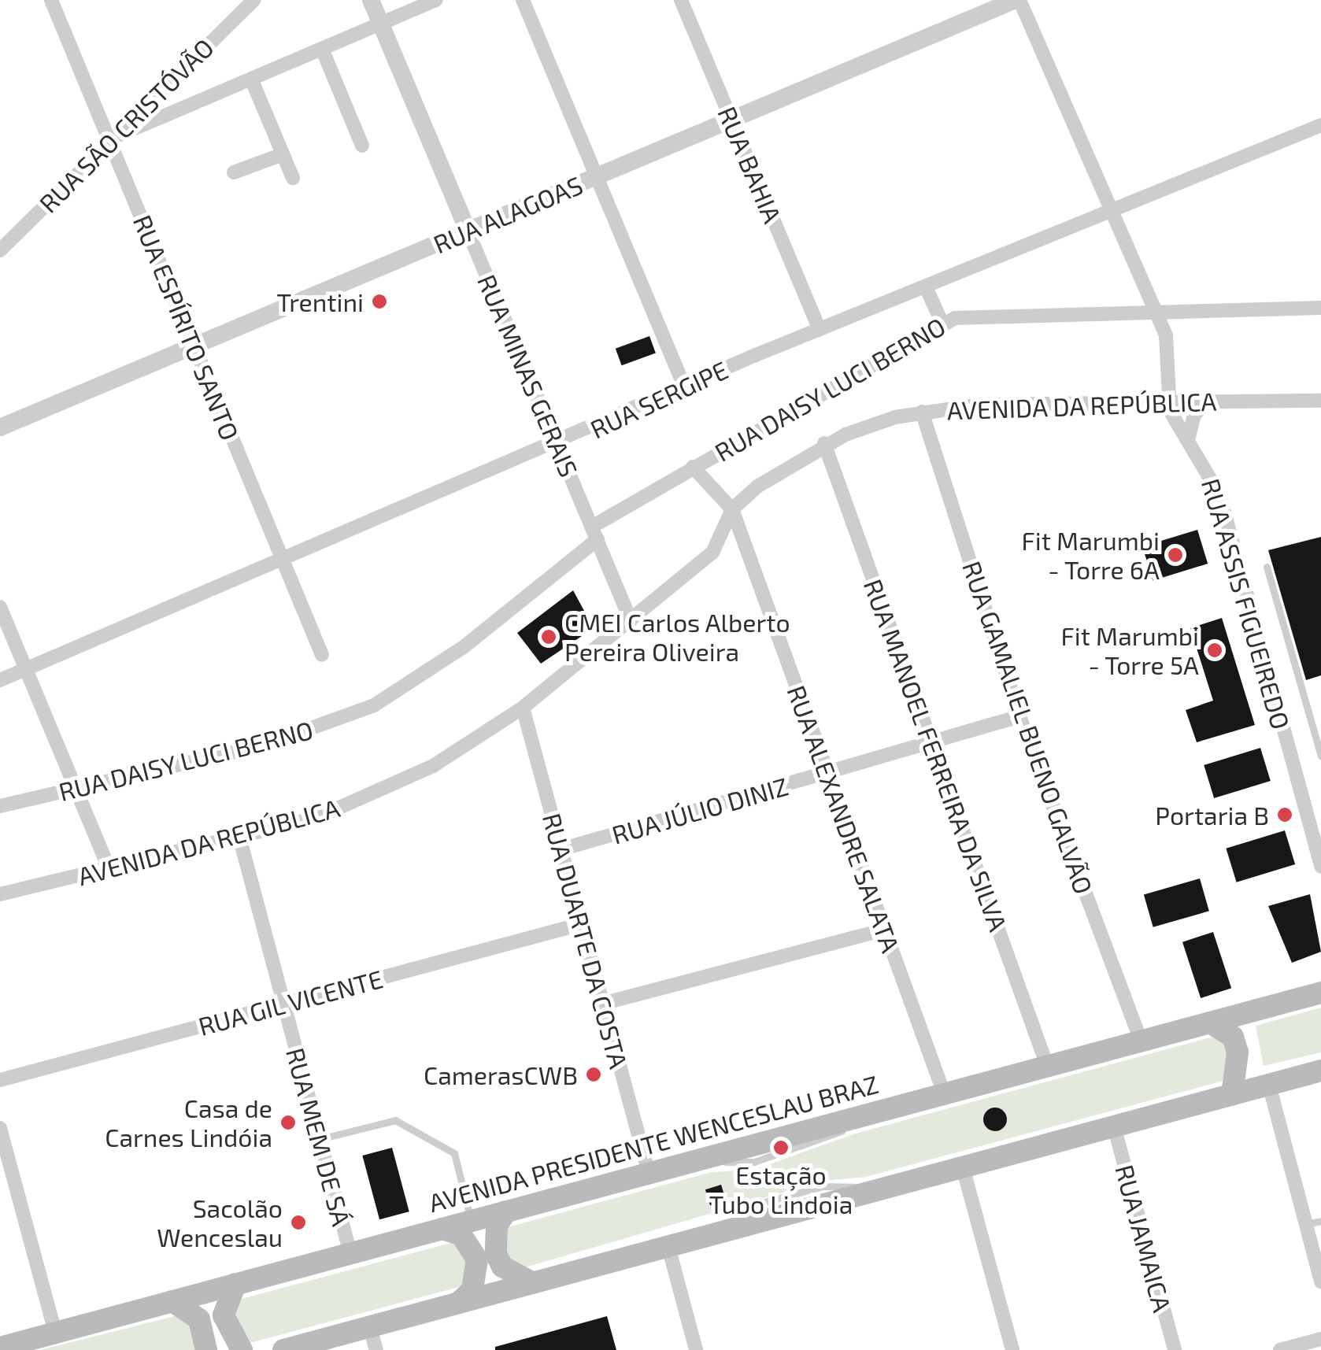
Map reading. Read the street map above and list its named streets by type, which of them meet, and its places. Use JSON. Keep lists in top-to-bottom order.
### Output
{
  "streets": {
    "main road": ["AVENIDA PRESIDENTE WENCESLAU BRAZ"],
    "street": [
      "RUA SÃO CRISTÓVÃO",
      "RUA BAHIA",
      "RUA ALAGOAS",
      "RUA ESPÍRITO SANTO",
      "RUA MINAS GERAIS",
      "RUA DAISY LUCI BERNO",
      "RUA SERGIPE",
      "AVENIDA DA REPÚBLICA",
      "RUA ASSIS FIGUEIREDO",
      "RUA GAMALIEL BUENO GALVÃO",
      "RUA MANOEL FERREIRA DA SILVA",
      "RUA JÚLIO DINIZ",
      "RUA ALEXANDRE SALATA",
      "RUA DUARTE DA COSTA",
      "RUA GIL VICENTE",
      "RUA MEM DE SÁ",
      "RUA JAMAICA"
    ]
  },
  "crossings": [
    ["RUA SÃO CRISTÓVÃO", "RUA ESPÍRITO SANTO"],
    ["RUA BAHIA", "RUA ALAGOAS"],
    ["RUA BAHIA", "RUA SERGIPE"],
    ["RUA ALAGOAS", "RUA ESPÍRITO SANTO"],
    ["RUA ALAGOAS", "RUA MINAS GERAIS"],
    ["RUA ALAGOAS", "RUA ASSIS FIGUEIREDO"],
    ["RUA ESPÍRITO SANTO", "RUA SERGIPE"],
    ["RUA MINAS GERAIS", "RUA DAISY LUCI BERNO"],
    ["RUA MINAS GERAIS", "RUA SERGIPE"],
    ["RUA MINAS GERAIS", "AVENIDA DA REPÚBLICA"],
    ["RUA DAISY LUCI BERNO", "RUA ASSIS FIGUEIREDO"],
    ["RUA DAISY LUCI BERNO", "RUA ALEXANDRE SALATA"],
    ["RUA SERGIPE", "RUA ASSIS FIGUEIREDO"],
    ["AVENIDA DA REPÚBLICA", "RUA ASSIS FIGUEIREDO"],
    ["AVENIDA DA REPÚBLICA", "RUA GAMALIEL BUENO GALVÃO"],
    ["AVENIDA DA REPÚBLICA", "RUA MANOEL FERREIRA DA SILVA"],
    ["AVENIDA DA REPÚBLICA", "RUA ALEXANDRE SALATA"],
    ["AVENIDA DA REPÚBLICA", "RUA DUARTE DA COSTA"],
    ["AVENIDA DA REPÚBLICA", "RUA MEM DE SÁ"],
    ["RUA GAMALIEL BUENO GALVÃO", "RUA JÚLIO DINIZ"],
    ["RUA GAMALIEL BUENO GALVÃO", "AVENIDA PRESIDENTE WENCESLAU BRAZ"],
    ["RUA MANOEL FERREIRA DA SILVA", "RUA JÚLIO DINIZ"],
    ["RUA MANOEL FERREIRA DA SILVA", "AVENIDA PRESIDENTE WENCESLAU BRAZ"],
    ["RUA JÚLIO DINIZ", "RUA ALEXANDRE SALATA"],
    ["RUA JÚLIO DINIZ", "RUA DUARTE DA COSTA"],
    ["RUA ALEXANDRE SALATA", "AVENIDA PRESIDENTE WENCESLAU BRAZ"],
    ["RUA DUARTE DA COSTA", "RUA GIL VICENTE"],
    ["RUA DUARTE DA COSTA", "AVENIDA PRESIDENTE WENCESLAU BRAZ"],
    ["RUA GIL VICENTE", "RUA MEM DE SÁ"],
    ["RUA MEM DE SÁ", "AVENIDA PRESIDENTE WENCESLAU BRAZ"]
  ],
  "places": [
    "Trentini",
    "Fit Marumbi - Torre 6A",
    "CMEI Carlos Alberto Pereira Oliveira",
    "Fit Marumbi - Torre 5A",
    "Portaria B",
    "CamerasCWB",
    "Casa de Carnes Lindóia",
    "Estação Tubo Lindoia",
    "Sacolão Wenceslau"
  ]
}
